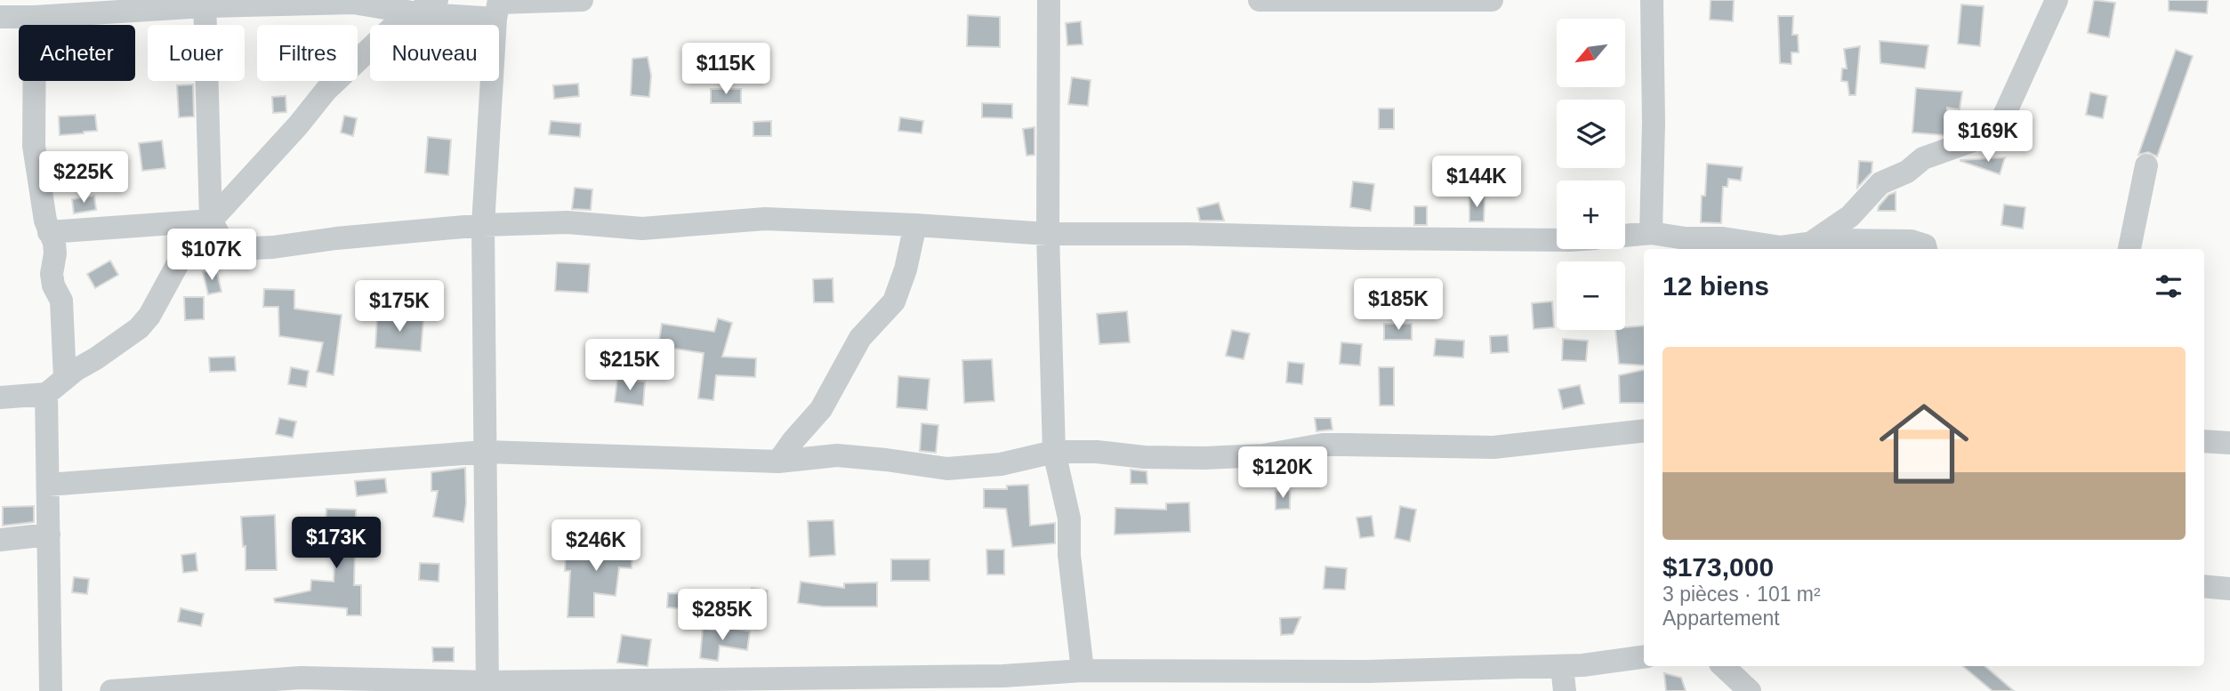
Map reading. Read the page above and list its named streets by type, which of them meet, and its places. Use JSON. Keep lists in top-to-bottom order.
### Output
{
  "north": "bottom left",
  "page": {
    "map_buttons": ["+", "−"],
    "chip": [
      "Acheter",
      "Louer",
      "Filtres",
      "Nouveau"
    ],
    "price": [
      "$115K",
      "$169K",
      "$225K",
      "$144K",
      "$107K",
      "$185K",
      "$175K",
      "$215K",
      "$120K",
      "$173K",
      "$246K",
      "$285K"
    ],
    "heading": "12 biens",
    "list": [
      {
        "name": "$173,000",
        "note": "3 pièces · 101 m² · Appartement"
      }
    ]
  }
}
